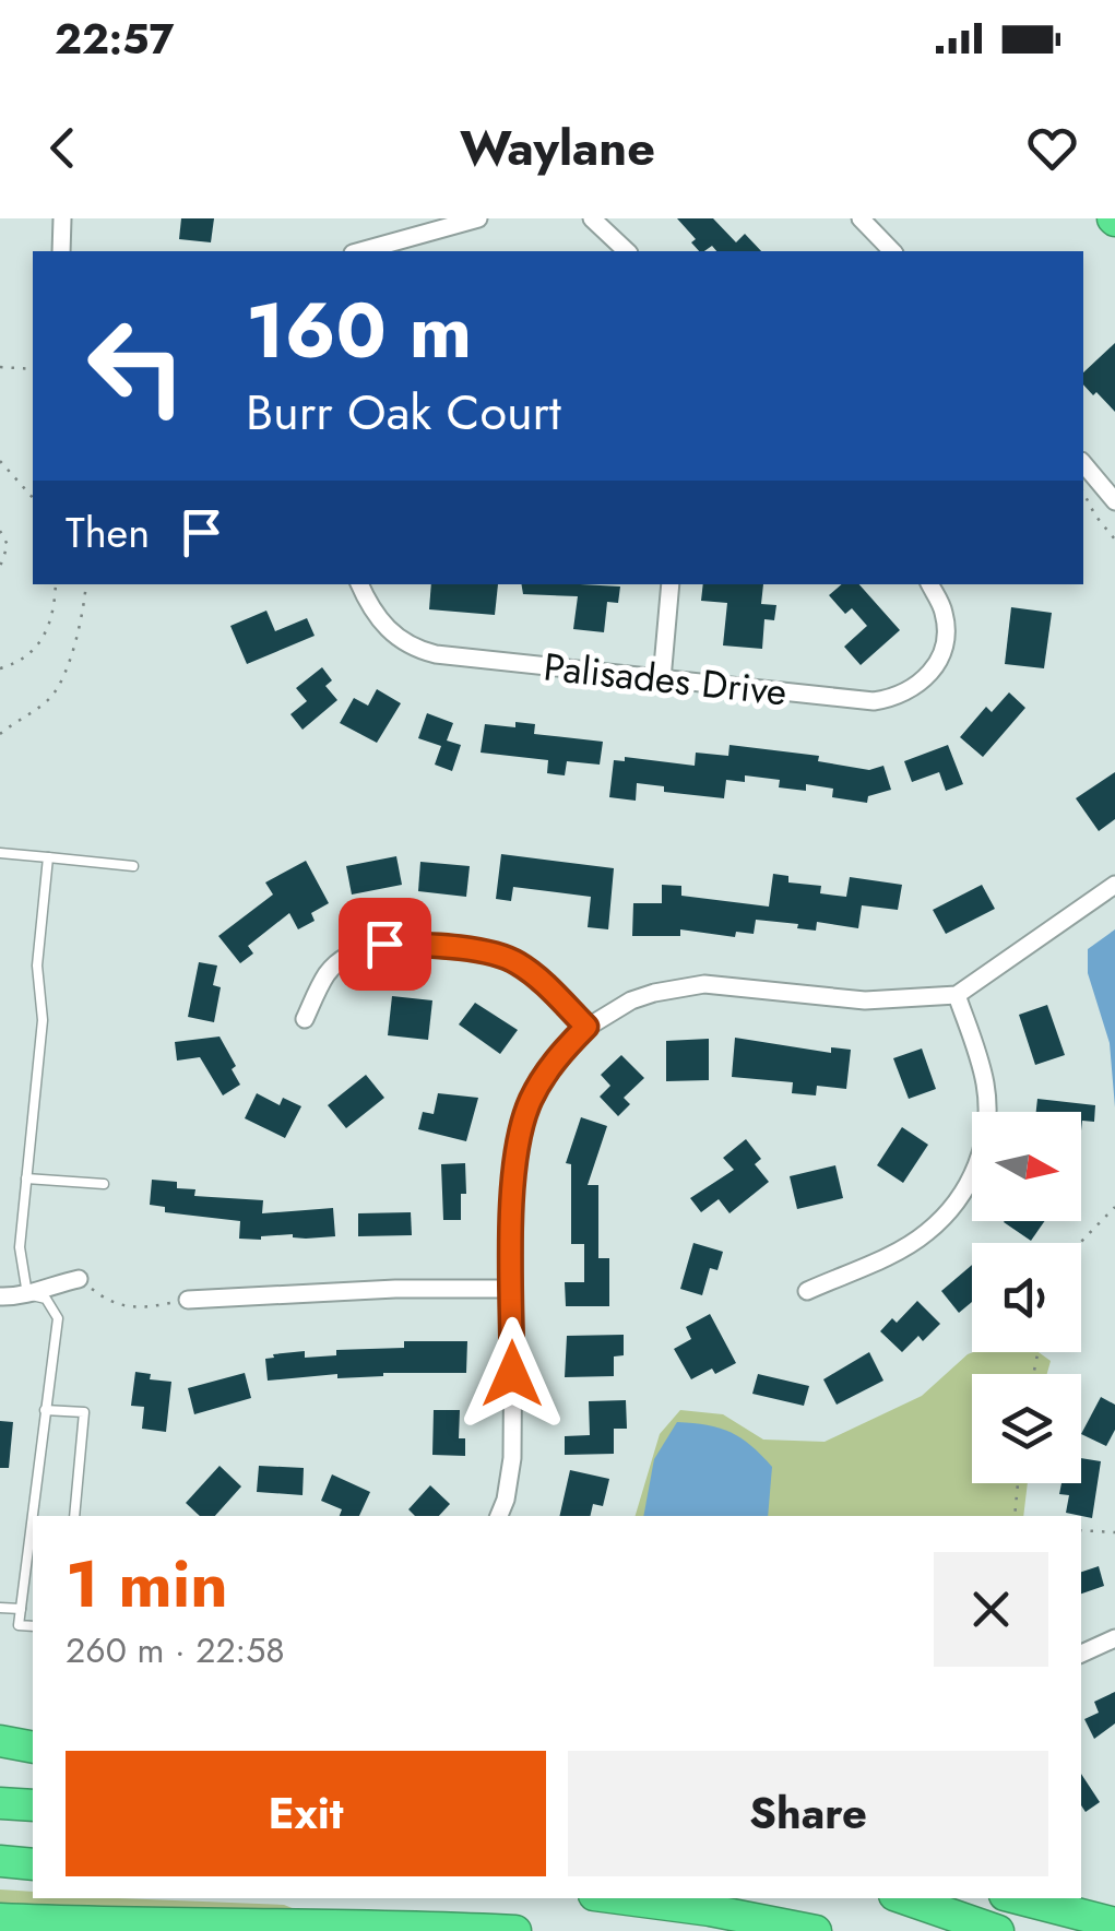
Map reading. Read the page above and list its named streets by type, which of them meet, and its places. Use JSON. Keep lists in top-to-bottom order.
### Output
{
  "streets": {
    "street": ["Palisades Drive"]
  },
  "north": "right",
  "page": {
    "status": "22:57",
    "header": "Waylane",
    "turn": ["160 m", "Burr Oak Court"],
    "then": "Then",
    "heading": ["1 min", "260 m · 22:58"],
    "buttons": ["Exit", "Share"]
  }
}
